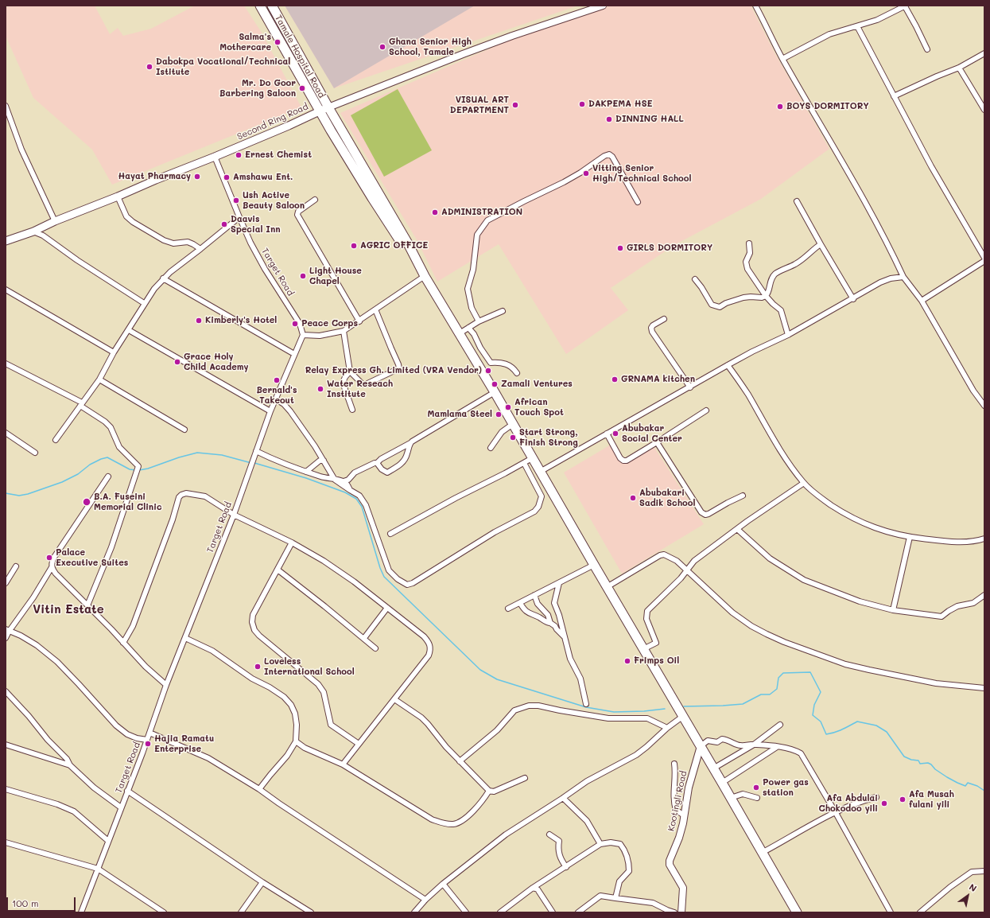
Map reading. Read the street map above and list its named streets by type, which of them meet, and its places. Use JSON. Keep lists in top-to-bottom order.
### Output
{
  "streets": {
    "highway": ["Tamale Hospital Road"],
    "main road": ["Second Ring Road"],
    "street": ["Target Road", "Kootingli Road"]
  },
  "crossings": [
    ["Tamale Hospital Road", "Second Ring Road"],
    ["Second Ring Road", "Target Road"]
  ],
  "districts": ["Vitin Estate"],
  "places": [
    "Salma's Mothercare",
    "Ghana Senior High School, Tamale",
    "Dabokpa Vocational/Technical Istitute",
    "Mr. Do Goor Barbering Saloon",
    "DAKPEMA HSE",
    "VISUAL ART DEPARTMENT",
    "BOYS DORMITORY",
    "DINNING HALL",
    "Ernest Chemist",
    "Vitting Senior High/Technical School",
    "Hayat Pharmacy",
    "Amshawu Ent.",
    "Ush Active Beauty Saloon",
    "ADMINISTRATION",
    "Daavis Special Inn",
    "AGRIC OFFICE",
    "GIRLS DORMITORY",
    "Light House Chapel",
    "Kimberly's Hotel",
    "Peace Corps",
    "Grace Holy Child Academy",
    "Relay Express Gh. Limited (VRA Vendor)",
    "GRNAMA kitchen",
    "Bernald's Takeout",
    "Zamali Ventures",
    "Water Reseach Institute",
    "African Touch Spot",
    "Mamlama Steel",
    "Abubakar Social Center",
    "Start Strong, Finish Strong",
    "Abubakari Sadik School",
    "B.A. Fuseini Memorial Clinic",
    "Palace Executive Suites",
    "Frimps Oil",
    "Loveless International School",
    "Hajia Ramatu Enterprise",
    "Power gas station",
    "Afa Musah fulani yili",
    "Afa Abdulai Chokodoo yili"
  ],
  "scale_bar": "100 m",
  "north": "top right"
}
